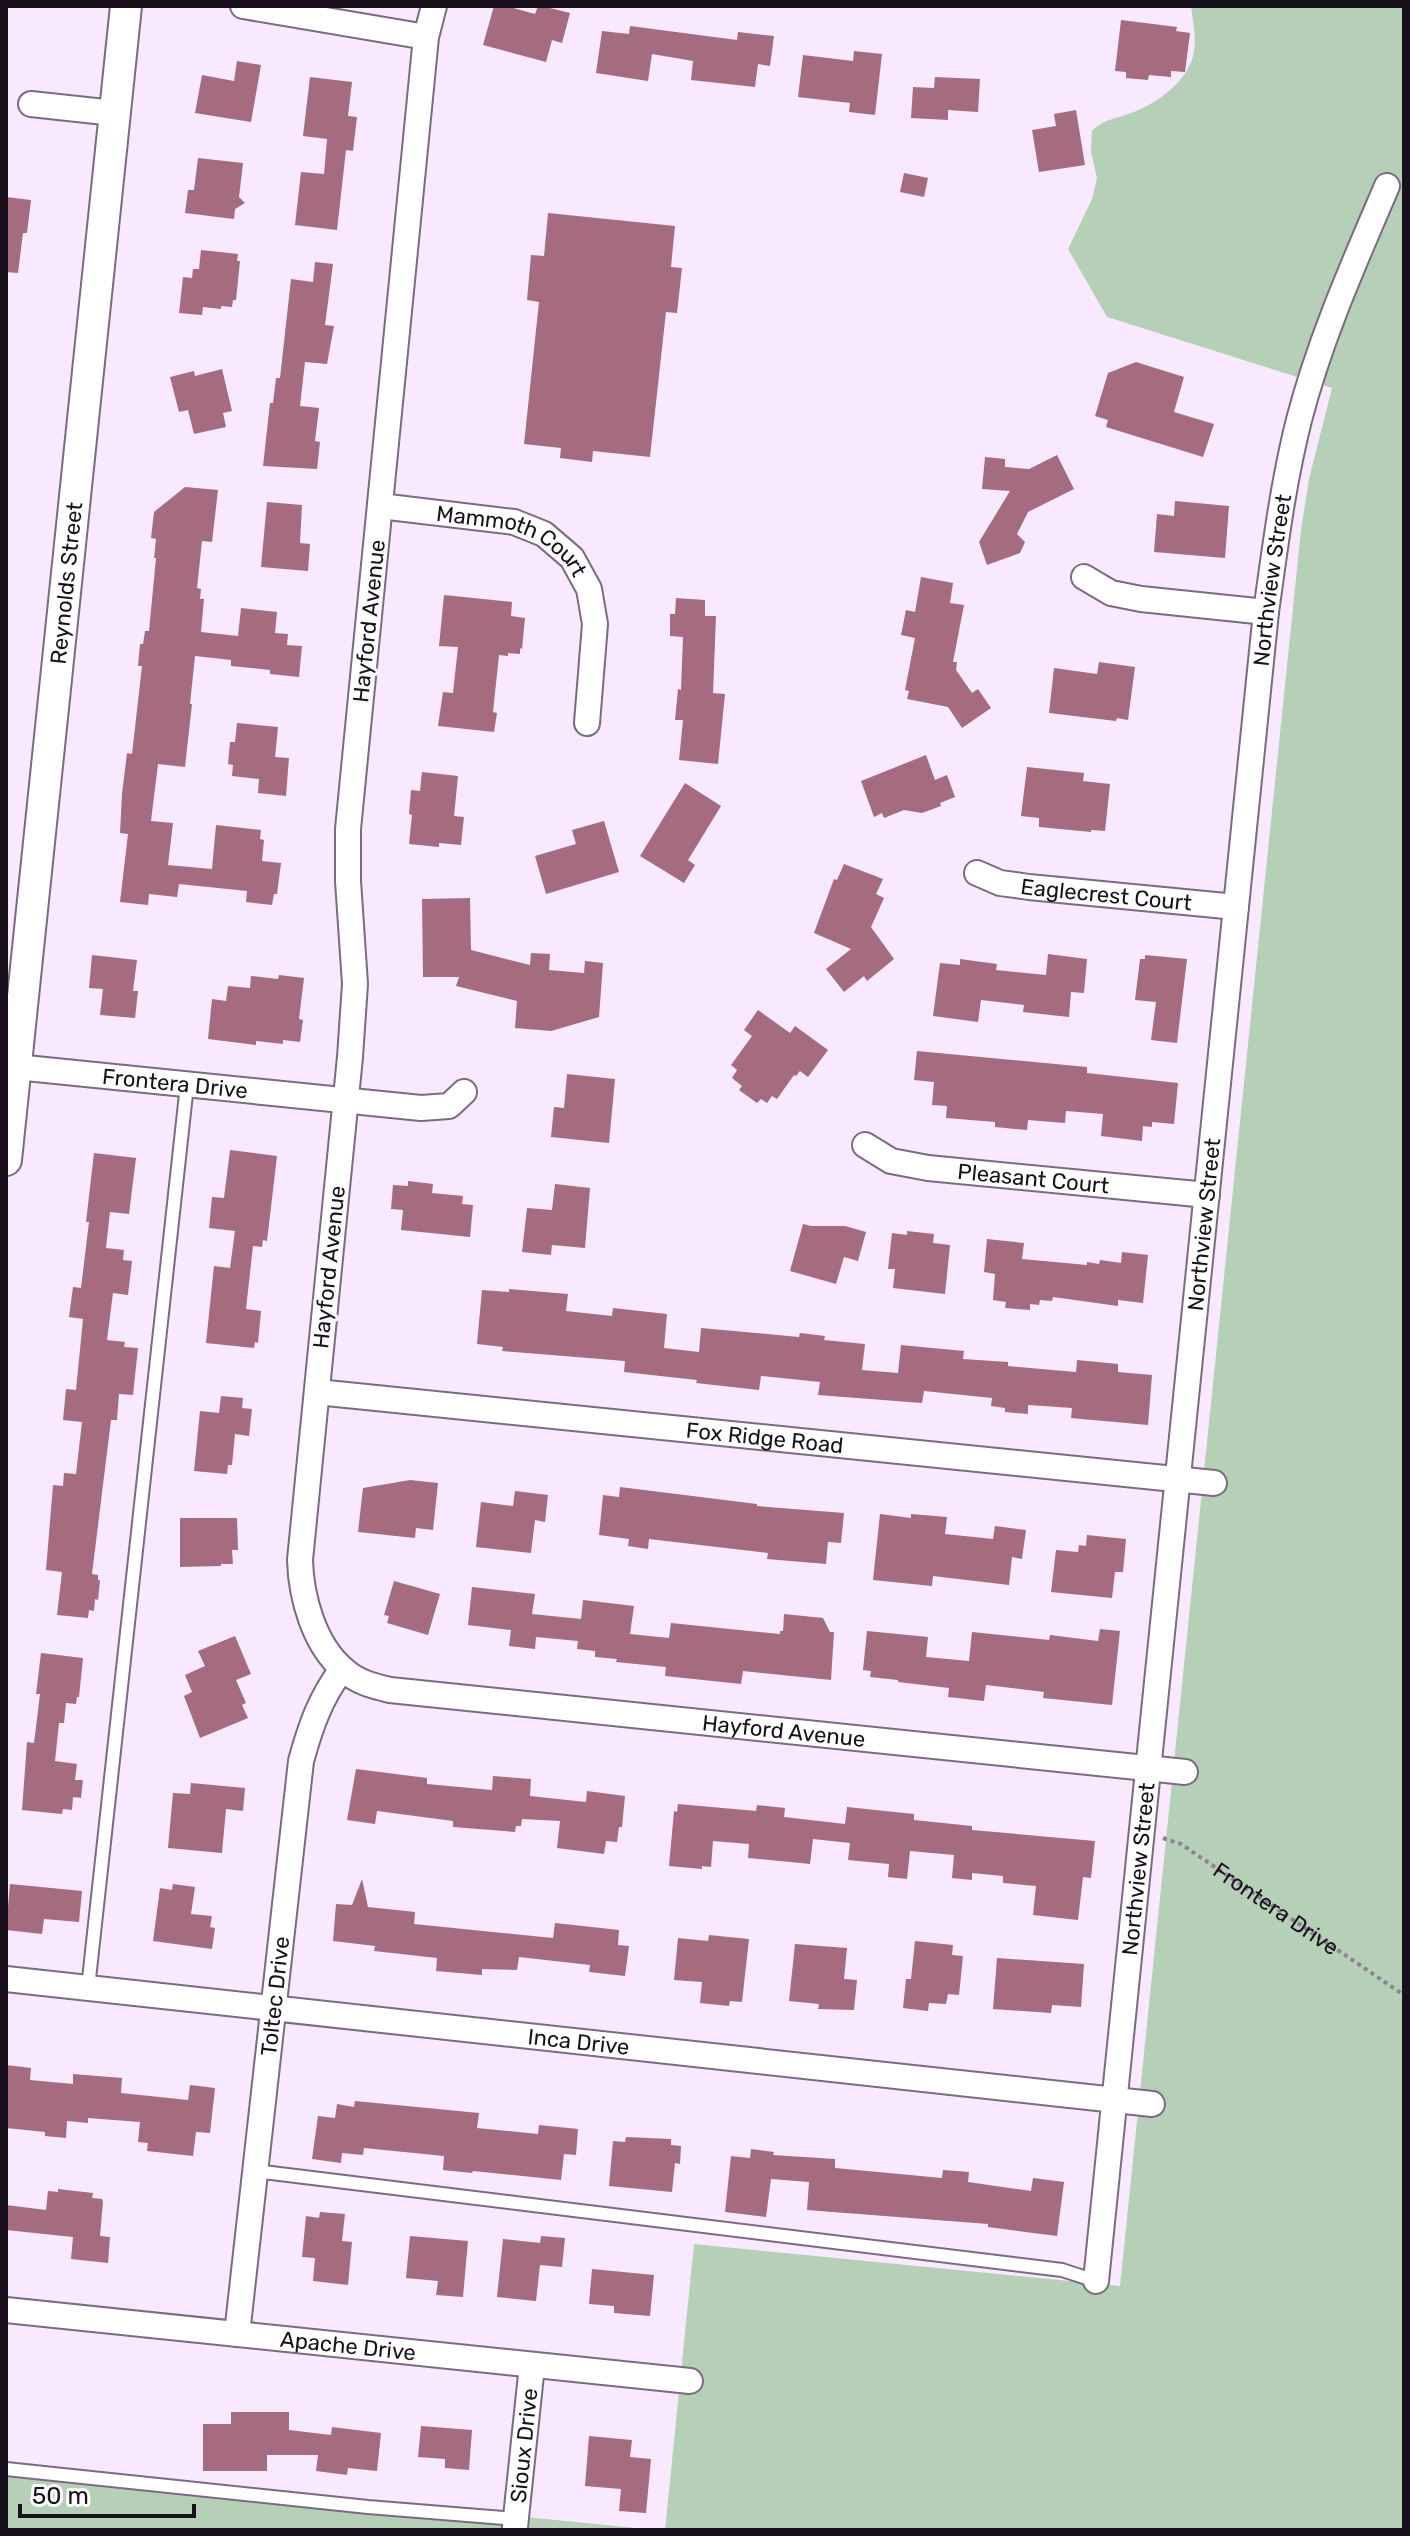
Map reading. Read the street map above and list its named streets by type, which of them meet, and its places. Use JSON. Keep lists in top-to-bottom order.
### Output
{
  "streets": {
    "street": [
      "Mammoth Court",
      "Northview Street",
      "Reynolds Street",
      "Hayford Avenue",
      "Eaglecrest Court",
      "Frontera Drive",
      "Pleasant Court",
      "Fox Ridge Road",
      "Toltec Drive",
      "Inca Drive",
      "Apache Drive",
      "Sioux Drive"
    ]
  },
  "crossings": [
    ["Mammoth Court", "Hayford Avenue"],
    ["Northview Street", "Hayford Avenue"],
    ["Northview Street", "Eaglecrest Court"],
    ["Northview Street", "Frontera Drive"],
    ["Northview Street", "Pleasant Court"],
    ["Northview Street", "Fox Ridge Road"],
    ["Northview Street", "Inca Drive"],
    ["Reynolds Street", "Frontera Drive"],
    ["Hayford Avenue", "Frontera Drive"],
    ["Hayford Avenue", "Fox Ridge Road"],
    ["Hayford Avenue", "Toltec Drive"],
    ["Toltec Drive", "Inca Drive"],
    ["Toltec Drive", "Apache Drive"],
    ["Apache Drive", "Sioux Drive"]
  ],
  "scale_bar": "50 m"
}
